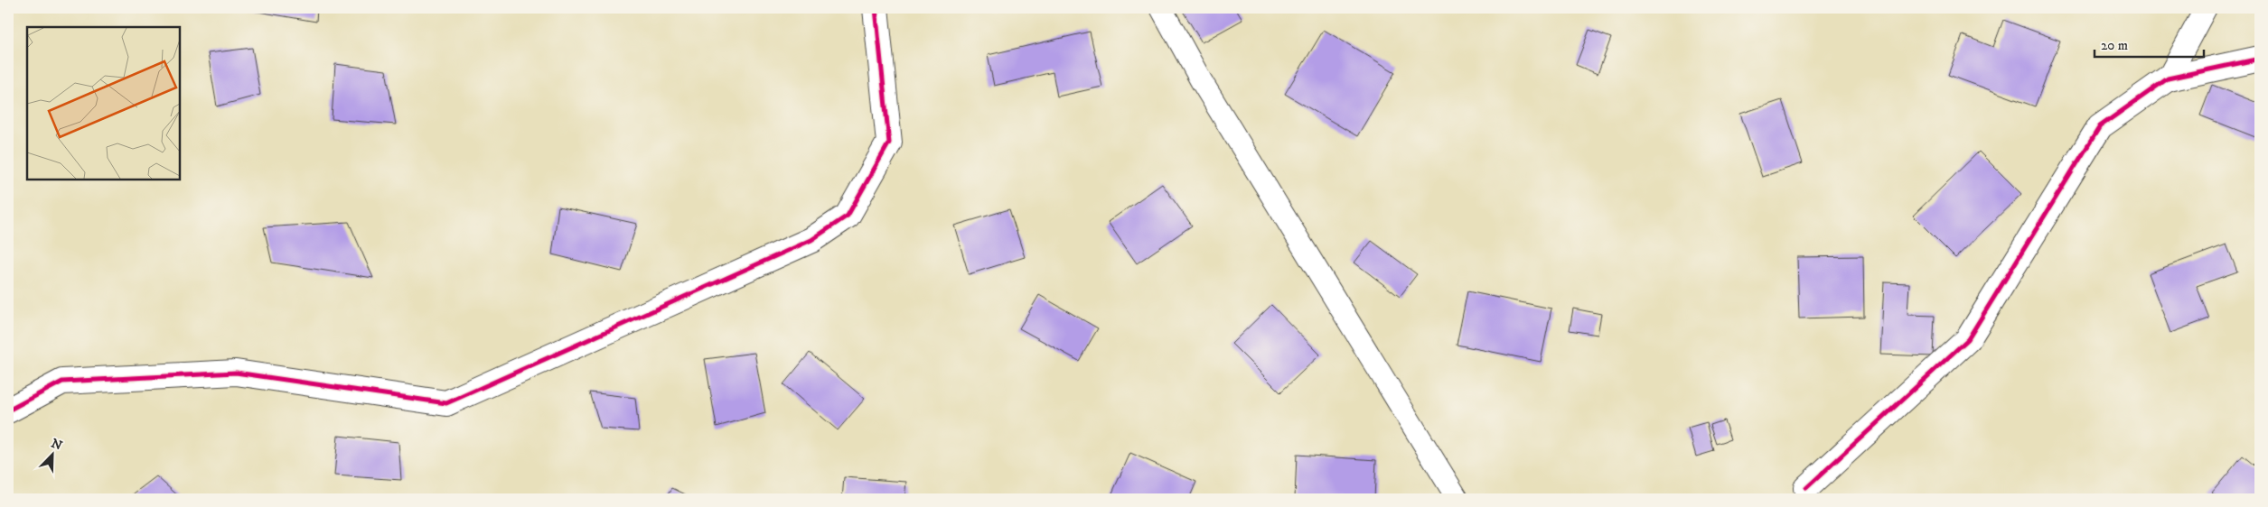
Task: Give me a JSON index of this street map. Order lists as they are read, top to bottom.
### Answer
{
  "scale_bar": "20 m",
  "north": "top right"
}
